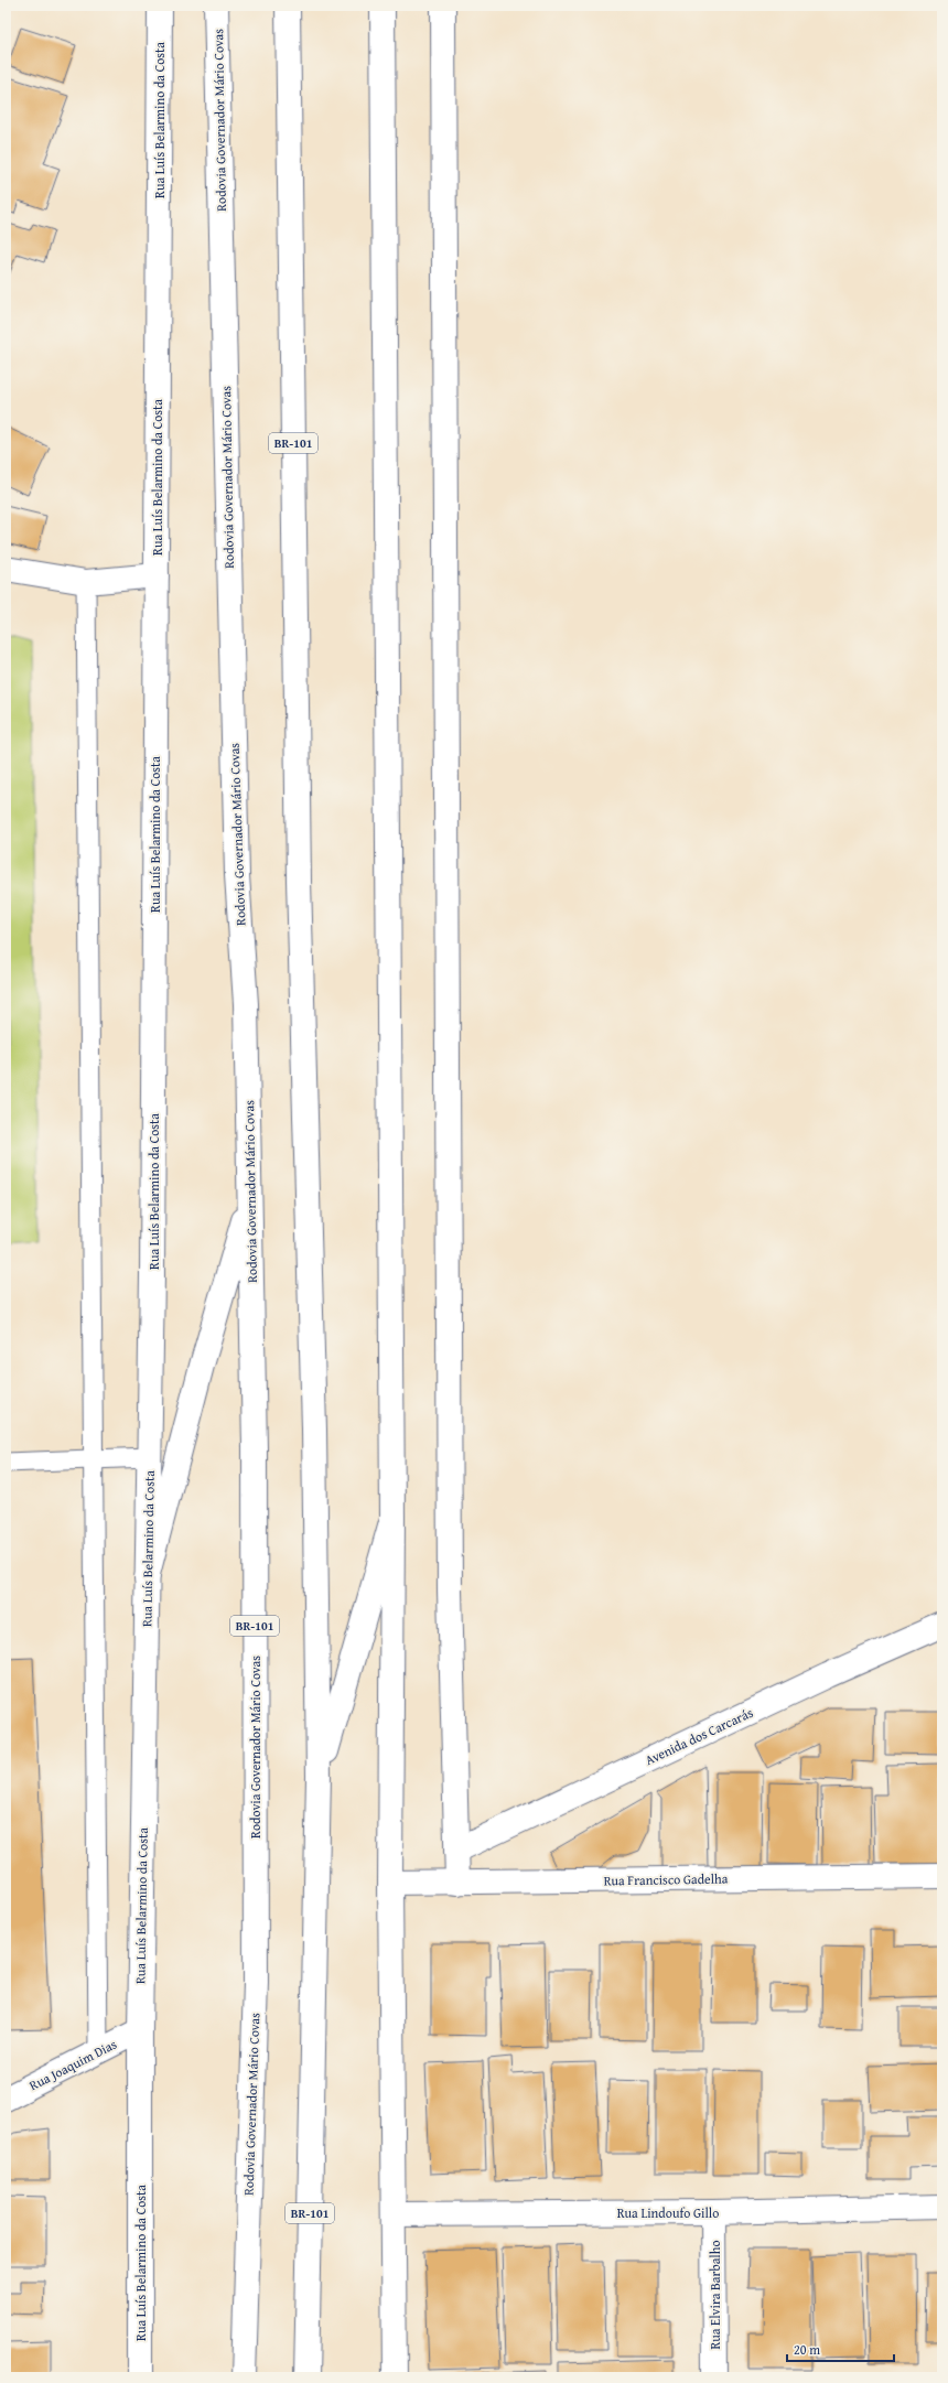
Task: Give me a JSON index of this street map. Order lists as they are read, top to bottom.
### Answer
{
  "streets": {
    "main road": [
      "Rua Luís Belarmino da Costa",
      "Rodovia Governador Mário Covas",
      "BR-101",
      "Avenida dos Carcarás",
      "Rua Francisco Gadelha",
      "Rua Joaquim Dias",
      "Rua Lindoufo Gillo",
      "Rua Elvira Barbalho"
    ]
  },
  "crossings": [
    ["Rua Luís Belarmino da Costa", "Rua Joaquim Dias"],
    ["Rua Lindoufo Gillo", "Rua Elvira Barbalho"]
  ],
  "scale_bar": "20 m"
}
